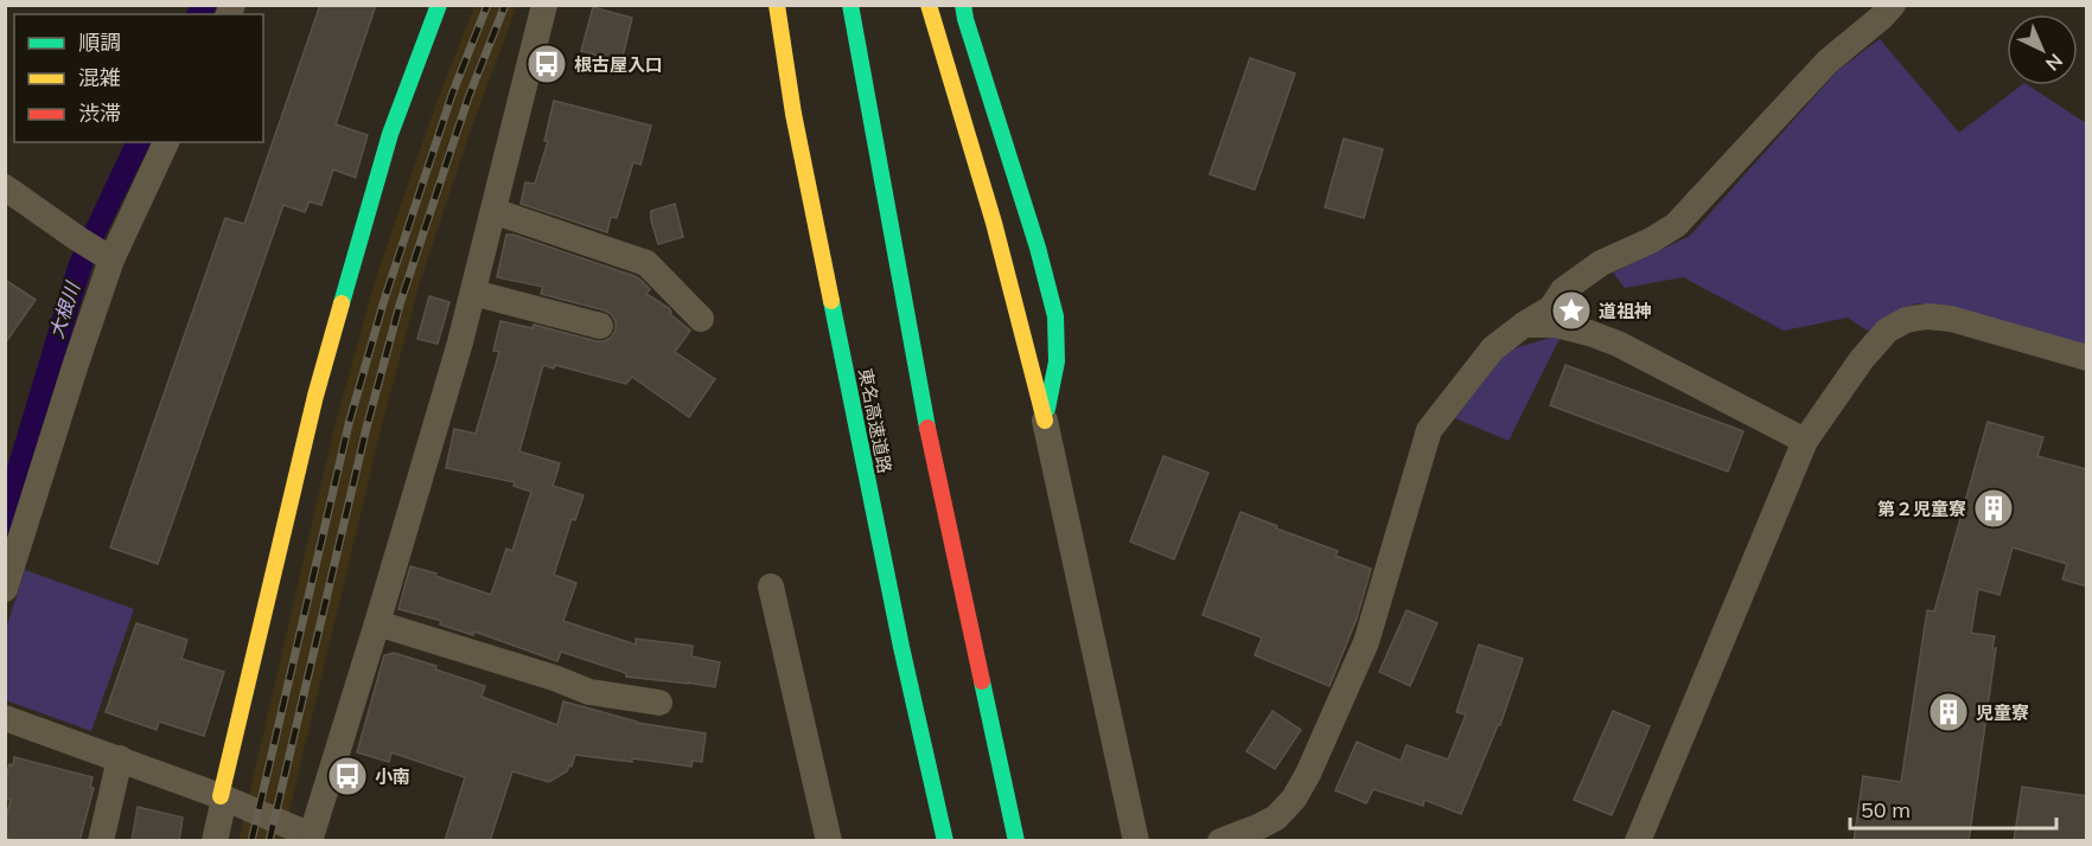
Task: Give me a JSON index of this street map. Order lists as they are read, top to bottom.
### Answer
{
  "streets": {
    "main road": ["東名高速道路"]
  },
  "water": ["大根川"],
  "places": {
    "bus stop": ["根古屋入口", "小南"],
    "place": ["道祖神"],
    "building": ["第２児童寮", "児童寮"]
  },
  "legend": ["順調", "混雑", "渋滞"],
  "scale_bar": "50 m",
  "north": "bottom right"
}
